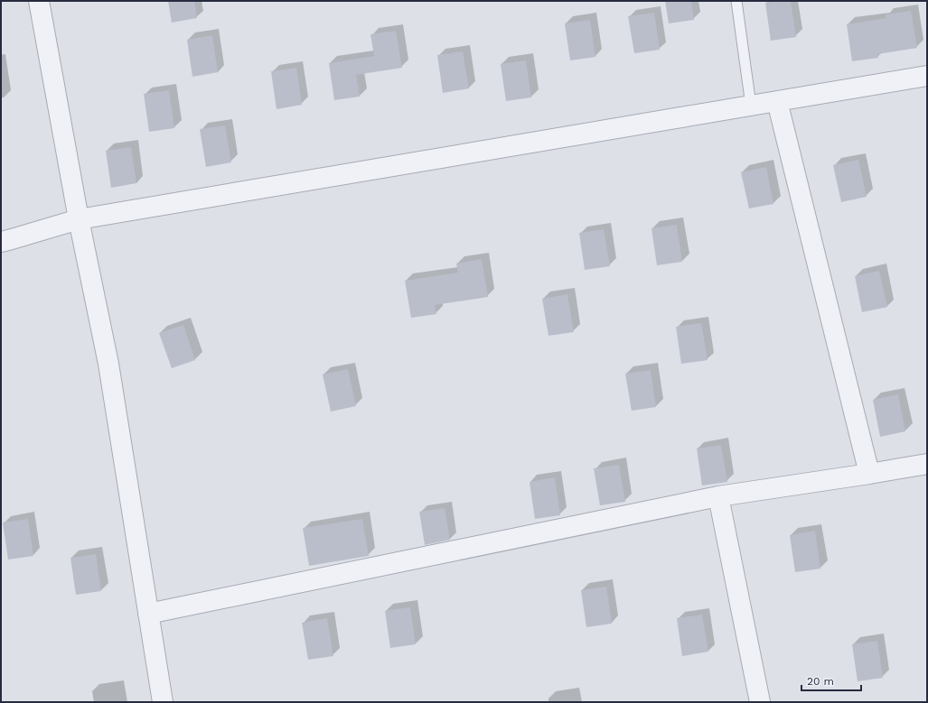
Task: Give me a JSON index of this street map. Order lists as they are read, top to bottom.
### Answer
{
  "scale_bar": "20 m"
}
